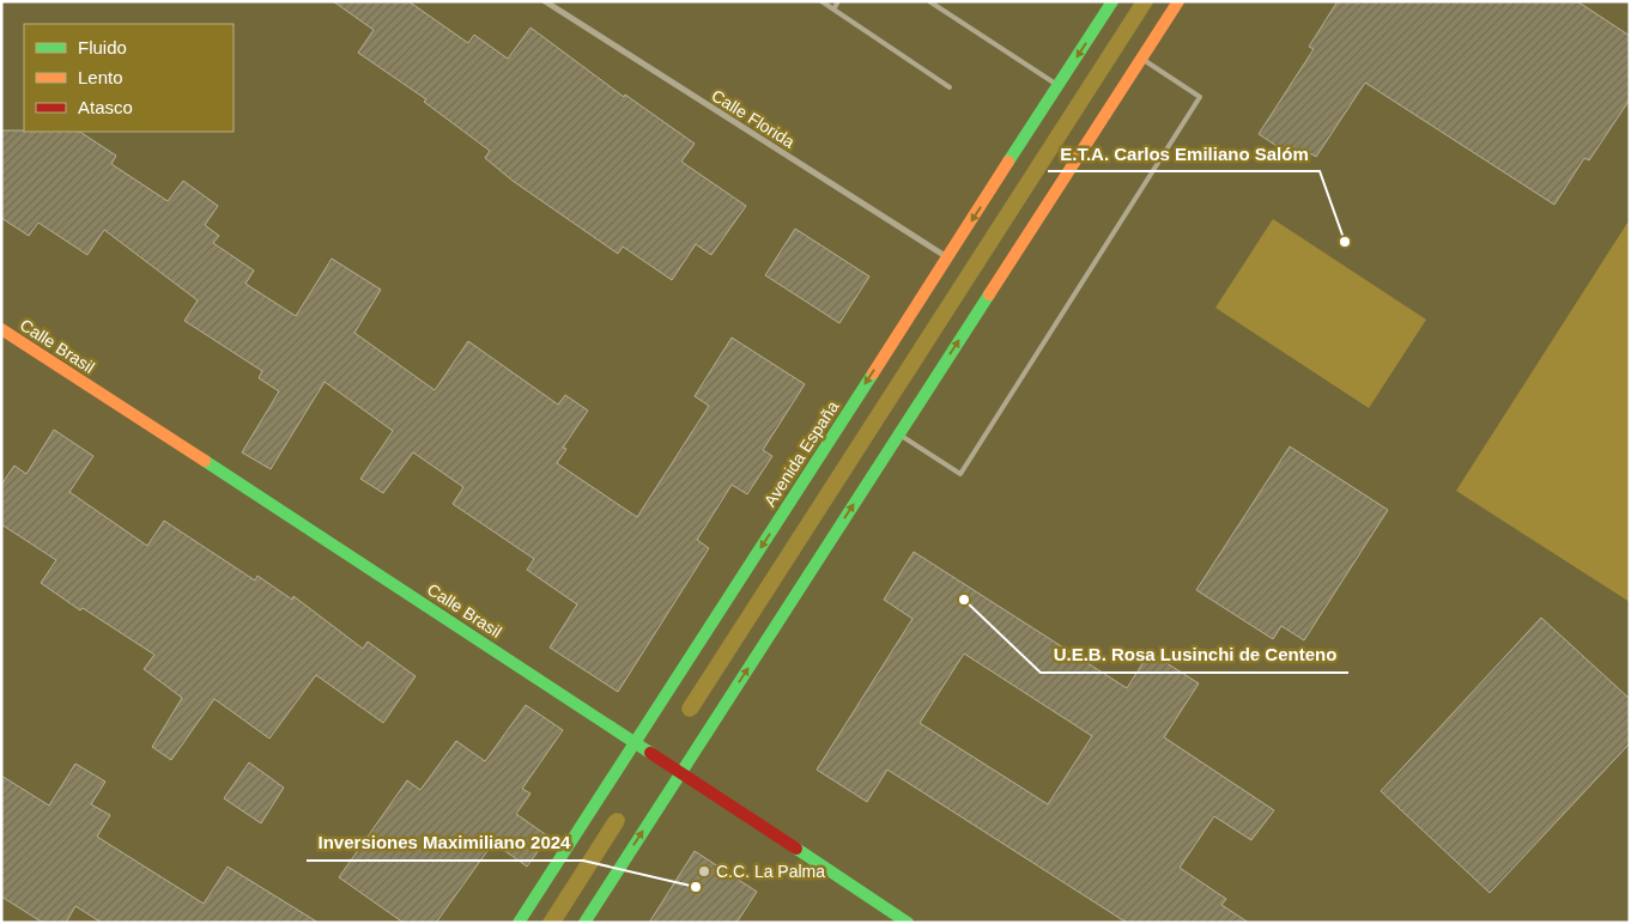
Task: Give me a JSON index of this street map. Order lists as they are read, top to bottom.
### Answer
{
  "streets": {
    "main road": ["Calle Brasil", "Avenida España"],
    "street": ["Calle Florida"]
  },
  "crossings": [
    ["Calle Florida", "Avenida España"],
    ["Calle Brasil", "Avenida España"]
  ],
  "places": [
    "E.T.A. Carlos Emiliano Salóm",
    "U.E.B. Rosa Lusinchi de Centeno",
    "C.C. La Palma",
    "Inversiones Maximiliano 2024"
  ],
  "legend": ["Fluido", "Lento", "Atasco"]
}
